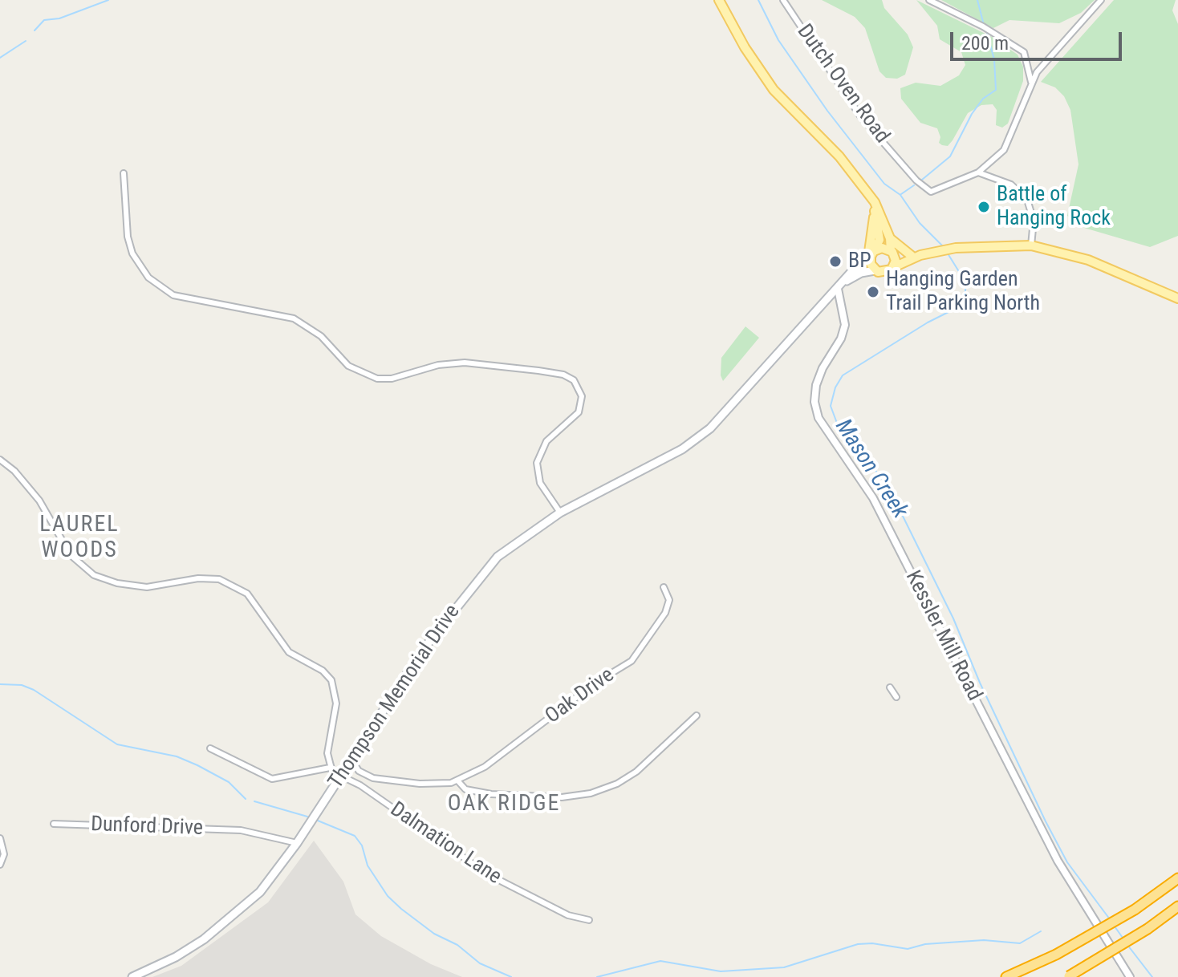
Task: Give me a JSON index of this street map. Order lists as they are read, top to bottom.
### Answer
{
  "streets": {
    "main road": ["Thompson Memorial Drive"],
    "street": [
      "Dutch Oven Road",
      "Kessler Mill Road",
      "Oak Drive",
      "Dunford Drive",
      "Dalmation Lane"
    ]
  },
  "crossings": [
    ["Kessler Mill Road", "Thompson Memorial Drive"],
    ["Oak Drive", "Thompson Memorial Drive"],
    ["Thompson Memorial Drive", "Dunford Drive"],
    ["Thompson Memorial Drive", "Dalmation Lane"]
  ],
  "districts": ["LAUREL WOODS", "OAK RIDGE"],
  "water": ["Mason Creek"],
  "places": ["Battle of Hanging Rock", "BP", "Hanging Garden Trail Parking North"],
  "scale_bar": "200 m"
}
